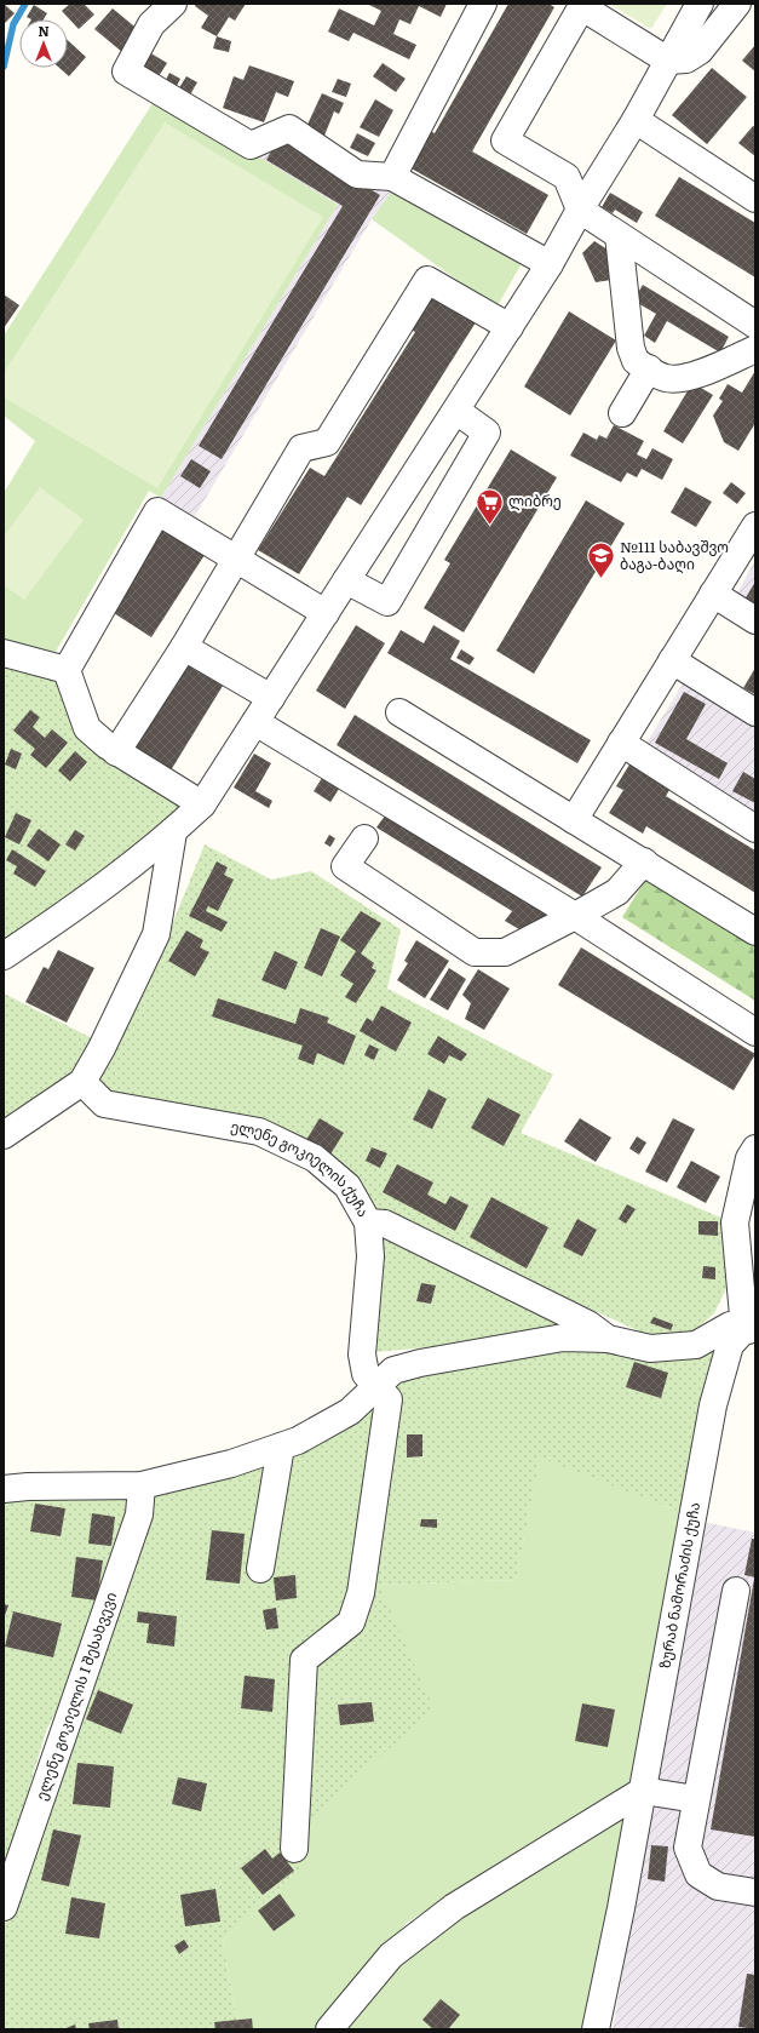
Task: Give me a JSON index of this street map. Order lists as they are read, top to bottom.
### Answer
{
  "streets": {
    "street": ["ელენე გოკიელის ქუჩა", "ზურაბ ნამორაძის ქუჩა", "ელენე გოკიელის I შესახვევი"]
  },
  "places": {
    "supermarket": ["ლიბრე"],
    "school or university": ["№111 საბავშვო ბაგა-ბაღი"]
  },
  "north": "top"
}
